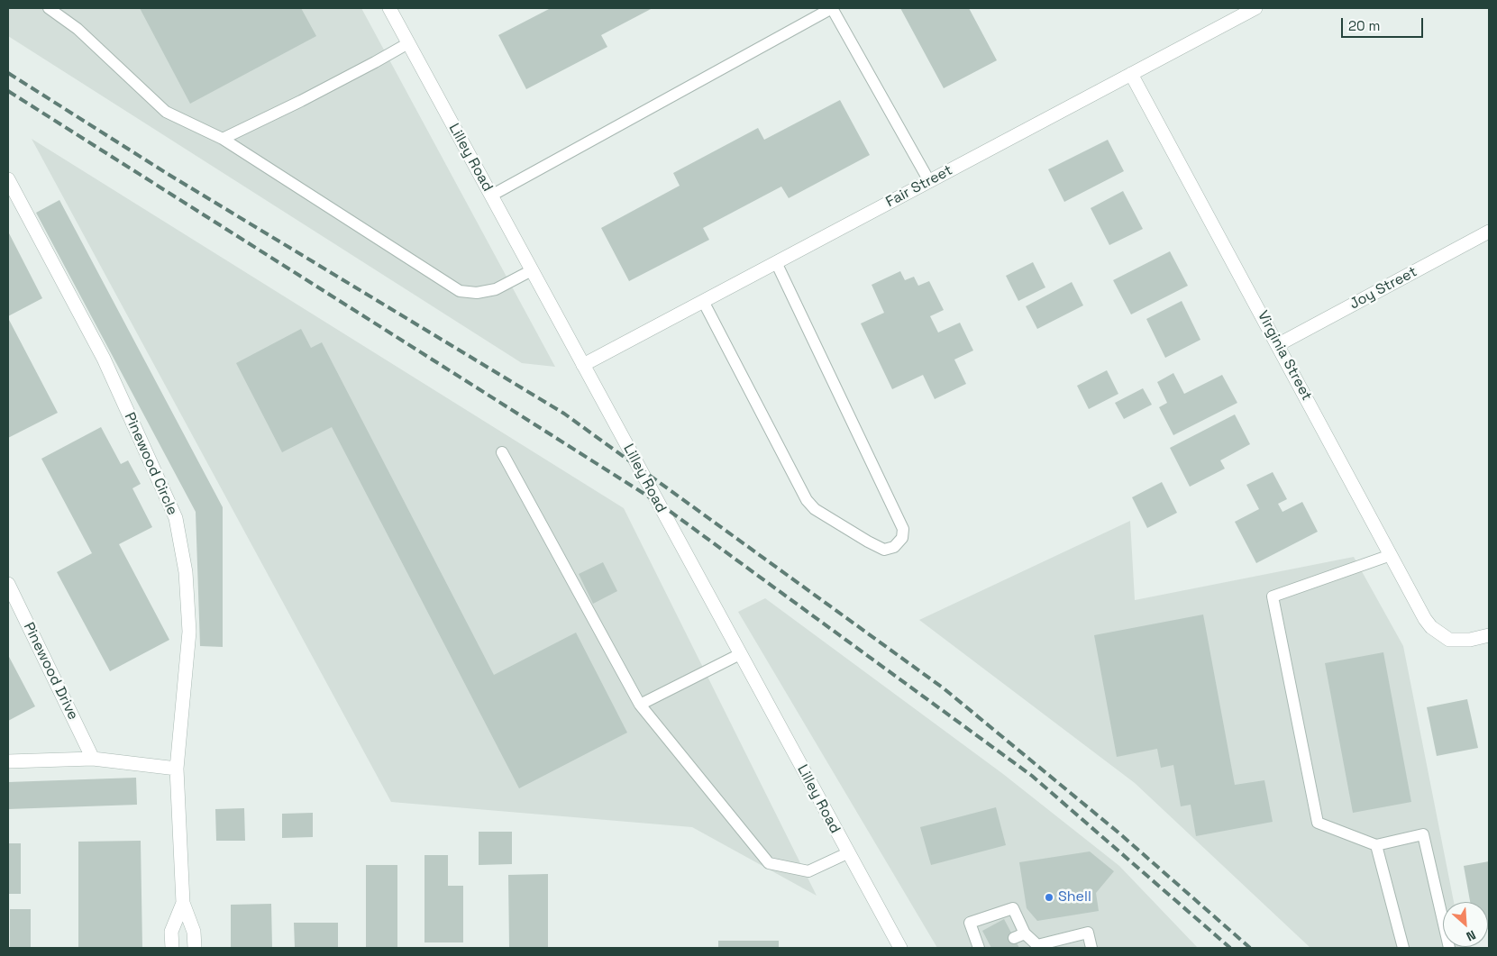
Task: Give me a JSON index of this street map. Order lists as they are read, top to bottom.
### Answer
{
  "streets": {
    "street": [
      "Lilley Road",
      "Fair Street",
      "Joy Street",
      "Virginia Street",
      "Pinewood Circle",
      "Pinewood Drive"
    ]
  },
  "crossings": [
    ["Lilley Road", "Fair Street"],
    ["Fair Street", "Virginia Street"],
    ["Joy Street", "Virginia Street"]
  ],
  "places": ["Shell"],
  "scale_bar": "20 m",
  "north": "bottom right"
}
